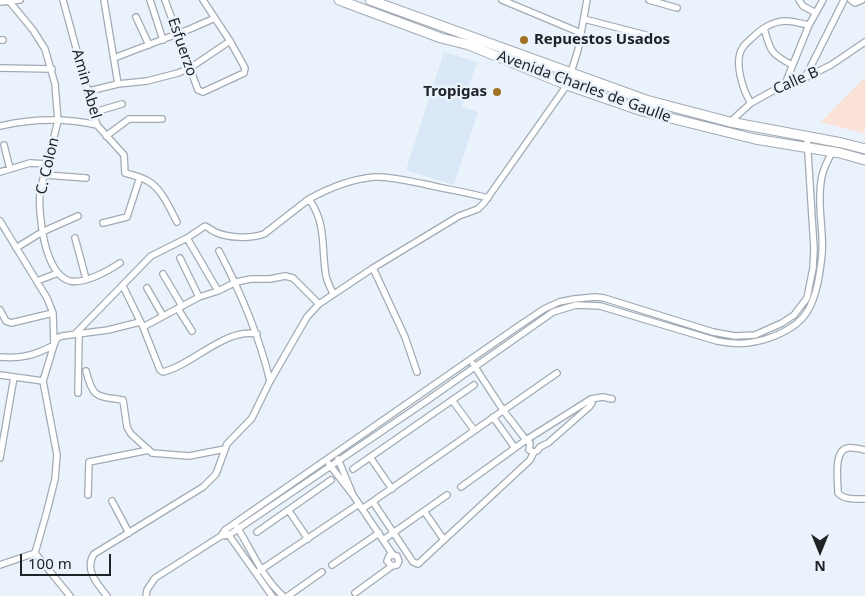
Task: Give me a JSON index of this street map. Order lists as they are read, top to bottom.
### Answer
{
  "streets": {
    "main road": ["Avenida Charles de Gaulle"],
    "street": [
      "Esfuerzo",
      "Calle B",
      "Amin Abel",
      "C. Colon"
    ]
  },
  "crossings": [
    ["Calle B", "Avenida Charles de Gaulle"]
  ],
  "places": ["Repuestos Usados", "Tropigas"],
  "scale_bar": "100 m",
  "north": "bottom"
}
